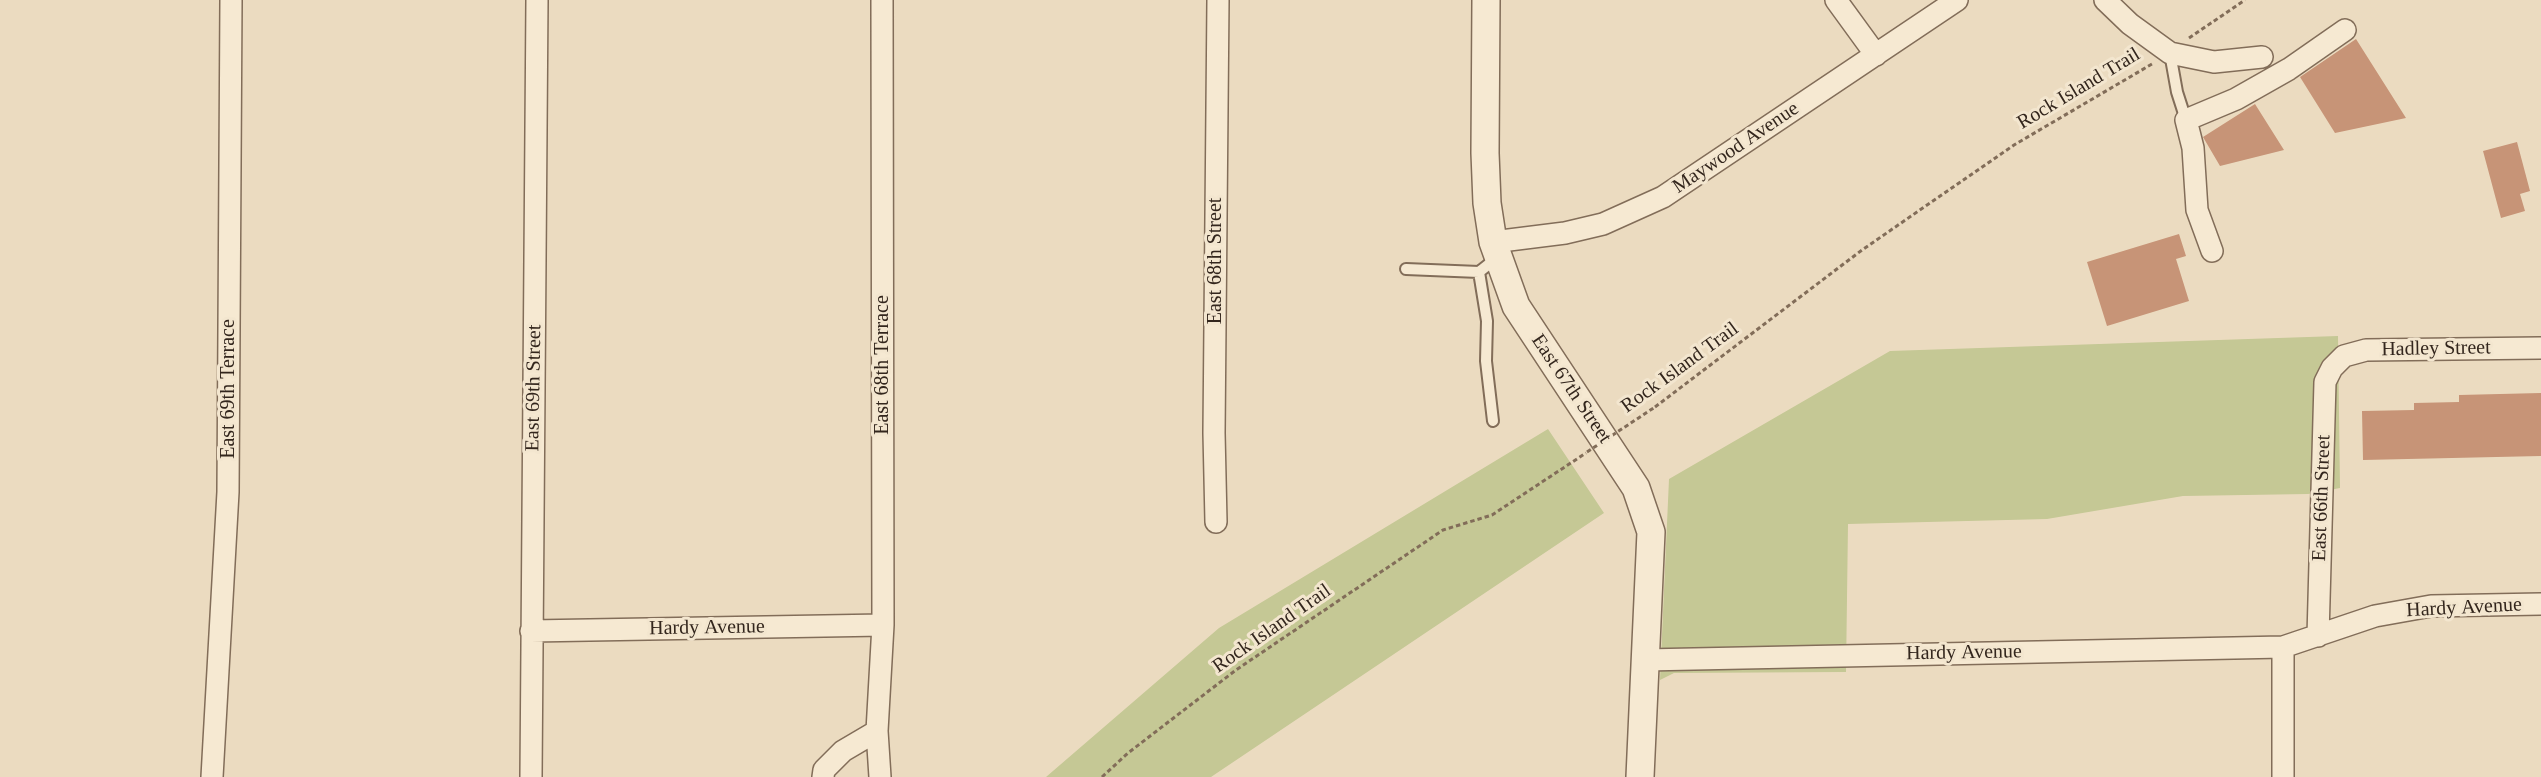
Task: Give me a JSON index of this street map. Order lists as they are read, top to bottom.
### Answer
{
  "streets": {
    "street": [
      "Maywood Avenue",
      "East 68th Street",
      "Hadley Street",
      "East 68th Terrace",
      "East 69th Street",
      "East 69th Terrace",
      "East 67th Street",
      "East 66th Street",
      "Hardy Avenue"
    ],
    "path": ["Rock Island Trail"]
  },
  "crossings": [
    ["Maywood Avenue", "East 67th Street"],
    ["Hadley Street", "East 66th Street"],
    ["East 68th Terrace", "Hardy Avenue"],
    ["East 69th Street", "Hardy Avenue"],
    ["East 67th Street", "Hardy Avenue"],
    ["East 66th Street", "Hardy Avenue"]
  ]
}
